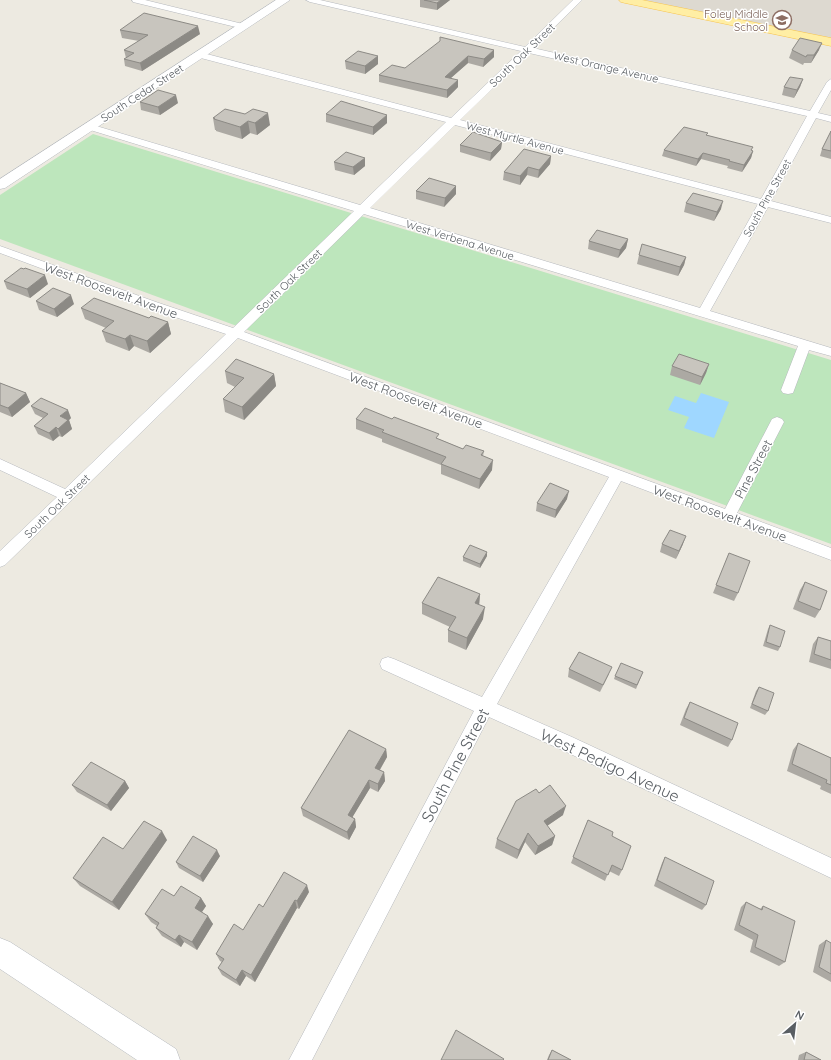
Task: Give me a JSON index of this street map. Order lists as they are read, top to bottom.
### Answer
{
  "streets": {
    "street": [
      "South Oak Street",
      "West Orange Avenue",
      "South Cedar Street",
      "West Myrtle Avenue",
      "South Pine Street",
      "West Verbena Avenue",
      "West Roosevelt Avenue",
      "Pine Street",
      "West Pedigo Avenue"
    ]
  },
  "crossings": [
    ["South Oak Street", "West Orange Avenue"],
    ["South Oak Street", "West Myrtle Avenue"],
    ["South Oak Street", "West Verbena Avenue"],
    ["South Oak Street", "West Roosevelt Avenue"],
    ["West Orange Avenue", "South Pine Street"],
    ["South Cedar Street", "West Myrtle Avenue"],
    ["South Cedar Street", "West Verbena Avenue"],
    ["West Myrtle Avenue", "South Pine Street"],
    ["South Pine Street", "West Verbena Avenue"],
    ["South Pine Street", "West Roosevelt Avenue"],
    ["South Pine Street", "West Pedigo Avenue"],
    ["West Roosevelt Avenue", "Pine Street"]
  ],
  "places": {
    "school or university": ["Foley Middle School"]
  },
  "north": "top right"
}
